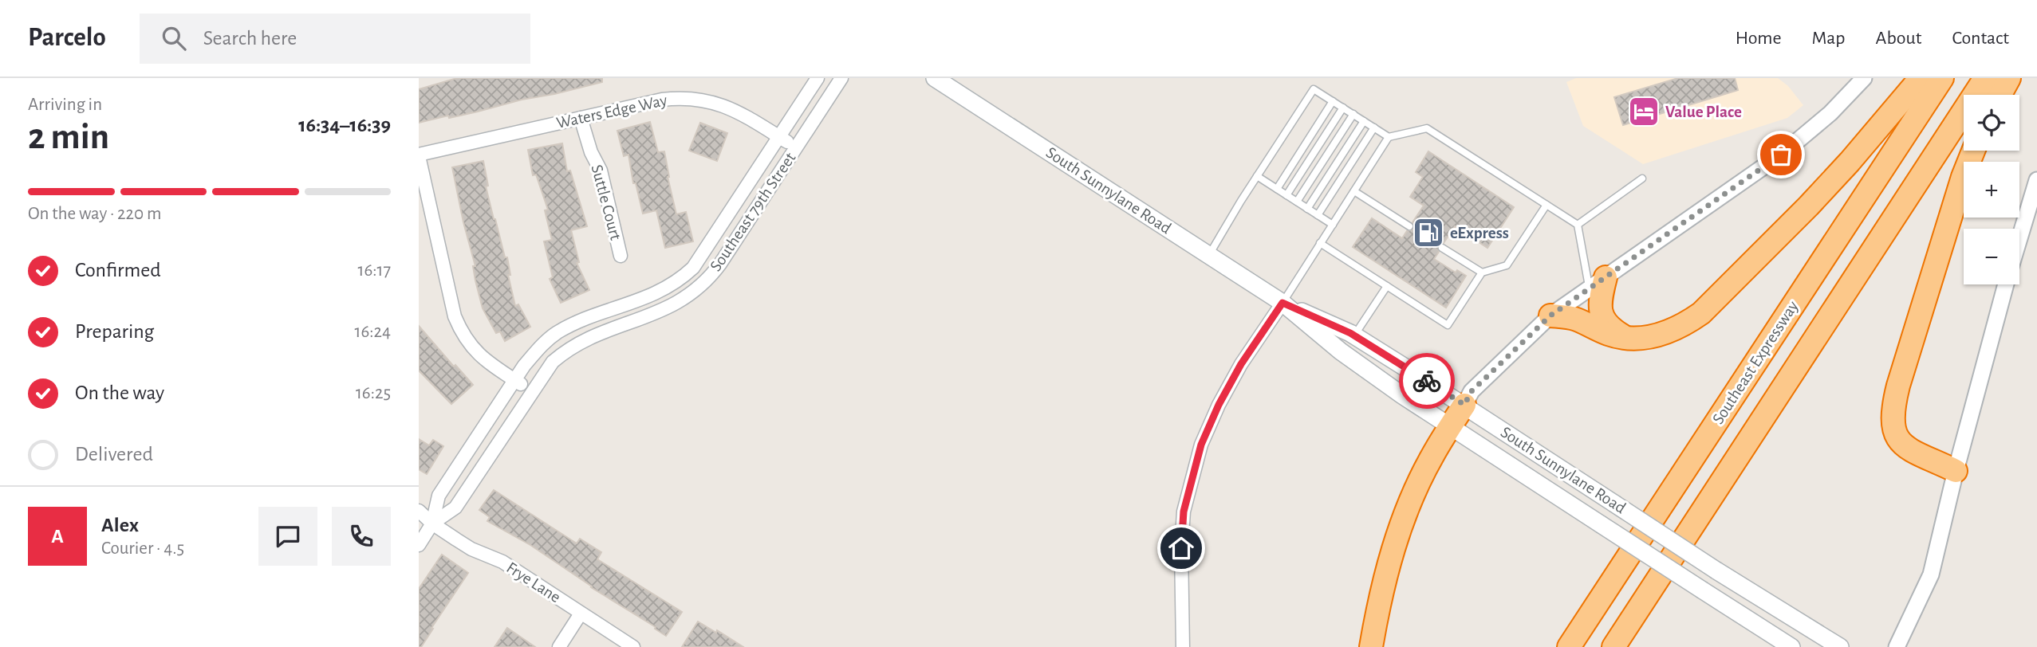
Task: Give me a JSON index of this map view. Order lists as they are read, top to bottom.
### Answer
{
  "streets": {
    "highway": ["Southeast Expressway"],
    "main road": ["South Sunnylane Road"],
    "street": [
      "Waters Edge Way",
      "Suttle Court",
      "Southeast 79th Street",
      "Frye Lane"
    ]
  },
  "crossings": [
    ["Waters Edge Way", "Suttle Court"],
    ["Waters Edge Way", "Southeast 79th Street"],
    ["Southeast 79th Street", "Frye Lane"]
  ],
  "places": {
    "hotel": ["Value Place"],
    "fuel station": ["eExpress"]
  },
  "page": {
    "header": "Parcelo",
    "search": "Search here",
    "nav": [
      "Home",
      "Map",
      "About",
      "Contact"
    ],
    "heading": ["2 min", "Arriving in", "16:34–16:39"],
    "panel": ["Alex", "Courier · 4.5"],
    "map_buttons": ["+", "−"],
    "bar": "On the way · 220 m",
    "list": [
      ["Confirmed", "16:17"],
      ["Preparing", "16:24"],
      ["On the way", "16:25"],
      "Delivered"
    ],
    "round": "A"
  }
}
